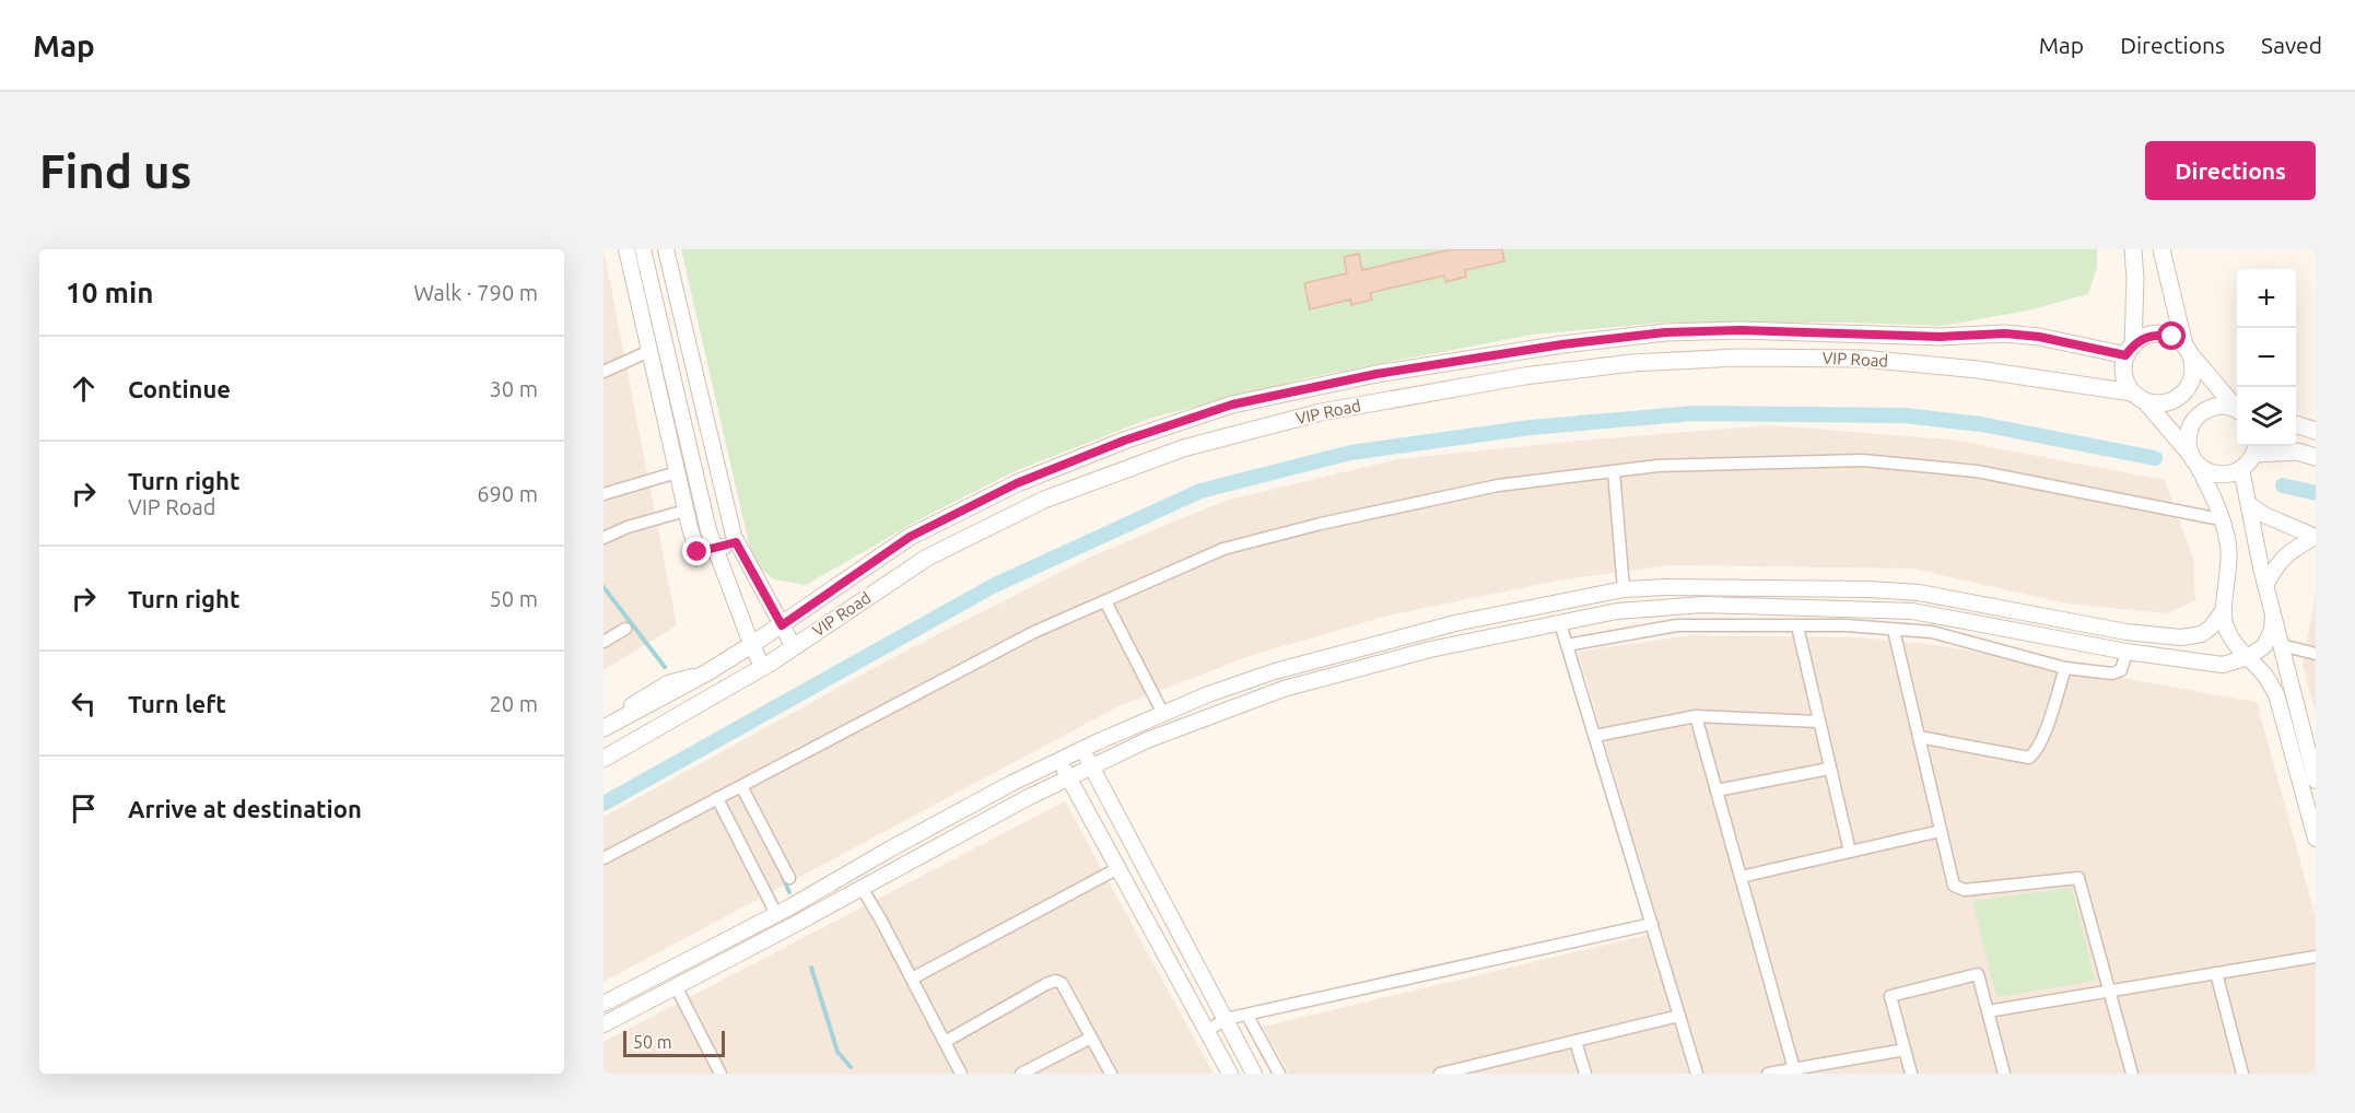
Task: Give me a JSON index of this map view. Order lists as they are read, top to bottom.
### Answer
{
  "streets": {
    "main road": ["VIP Road"]
  },
  "scale_bar": "50 m",
  "page": {
    "header": "Map",
    "nav": ["Map", "Directions", "Saved"],
    "buttons": "Directions",
    "title": "Find us",
    "heading": ["10 min", "Walk · 790 m"],
    "map_buttons": ["+", "−"],
    "list": [
      ["Continue", "30 m"],
      ["Turn right", "VIP Road", "690 m"],
      ["Turn right", "50 m"],
      ["Turn left", "20 m"],
      "Arrive at destination"
    ],
    "scale": "50 m"
  }
}
